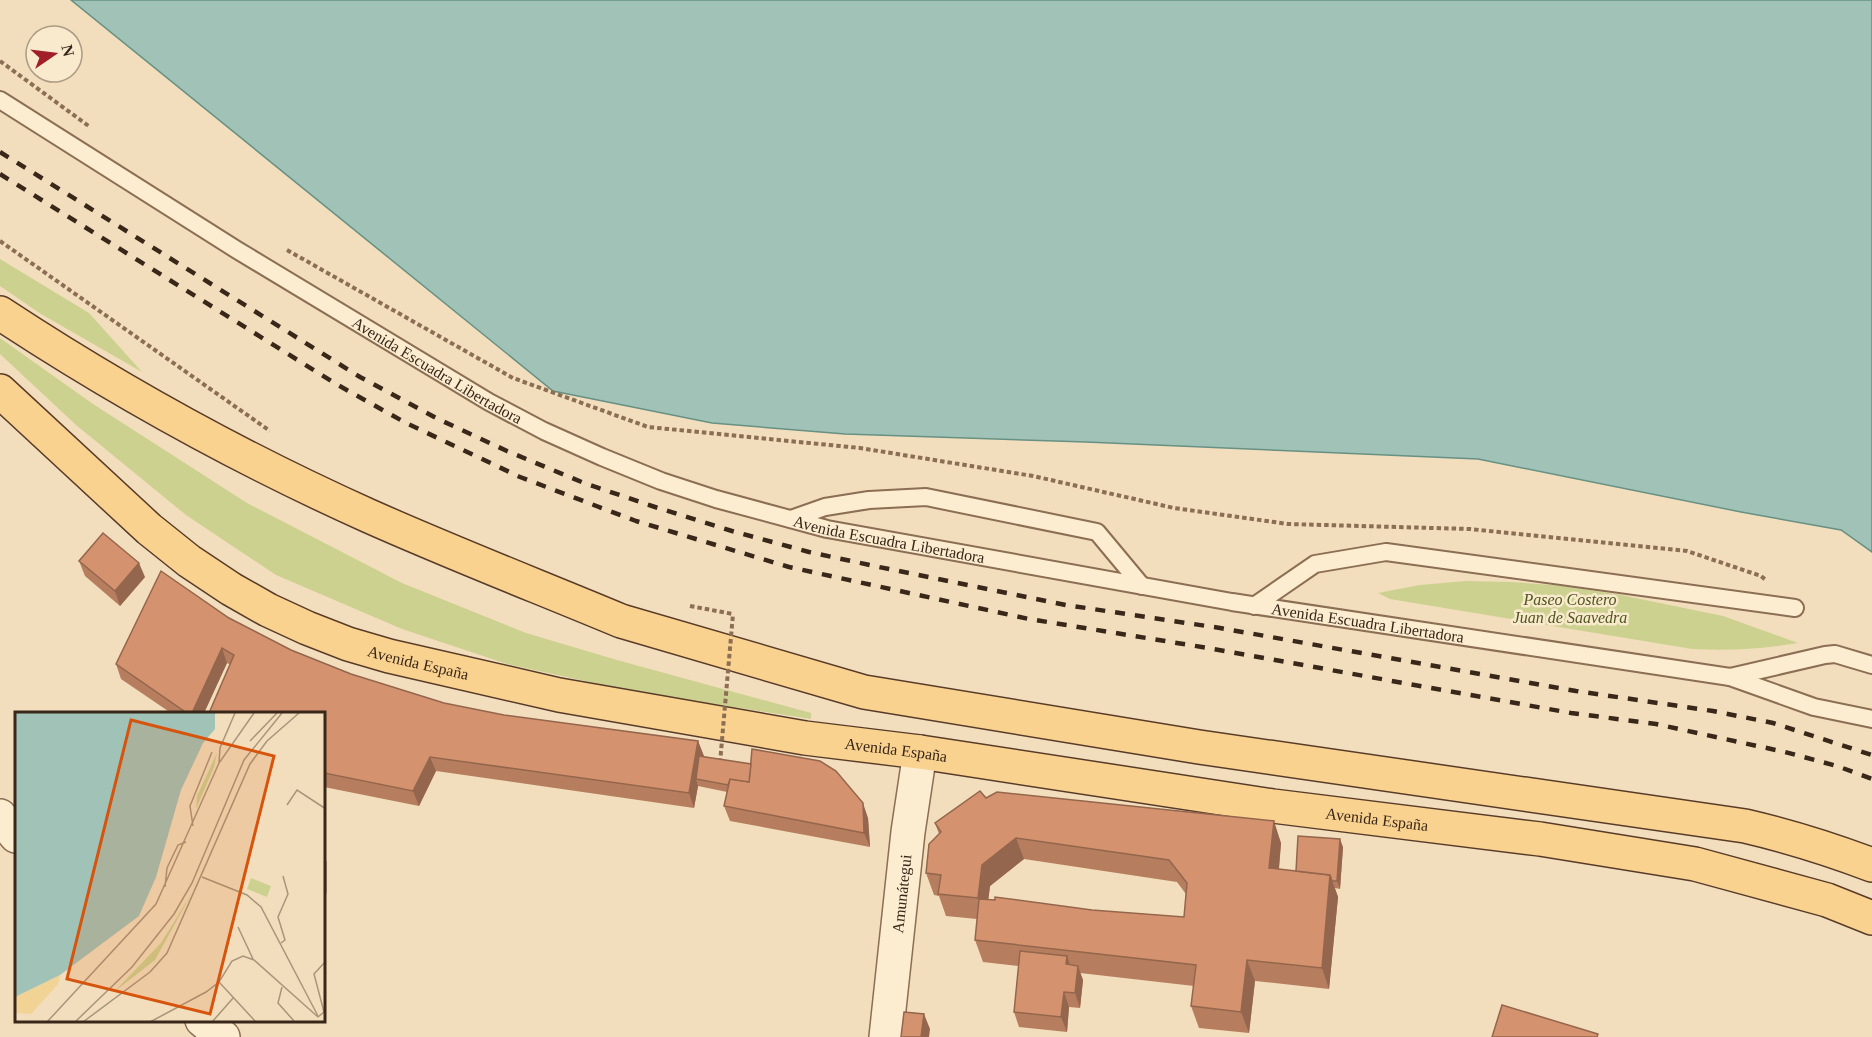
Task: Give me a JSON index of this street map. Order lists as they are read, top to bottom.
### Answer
{
  "streets": {
    "main road": ["Avenida España"],
    "street": ["Amunátegui"],
    "lane": ["Avenida Escuadra Libertadora"]
  },
  "crossings": [
    ["Avenida España", "Amunátegui"]
  ],
  "parks": ["Paseo Costero Juan de Saavedra"],
  "north": "right"
}
